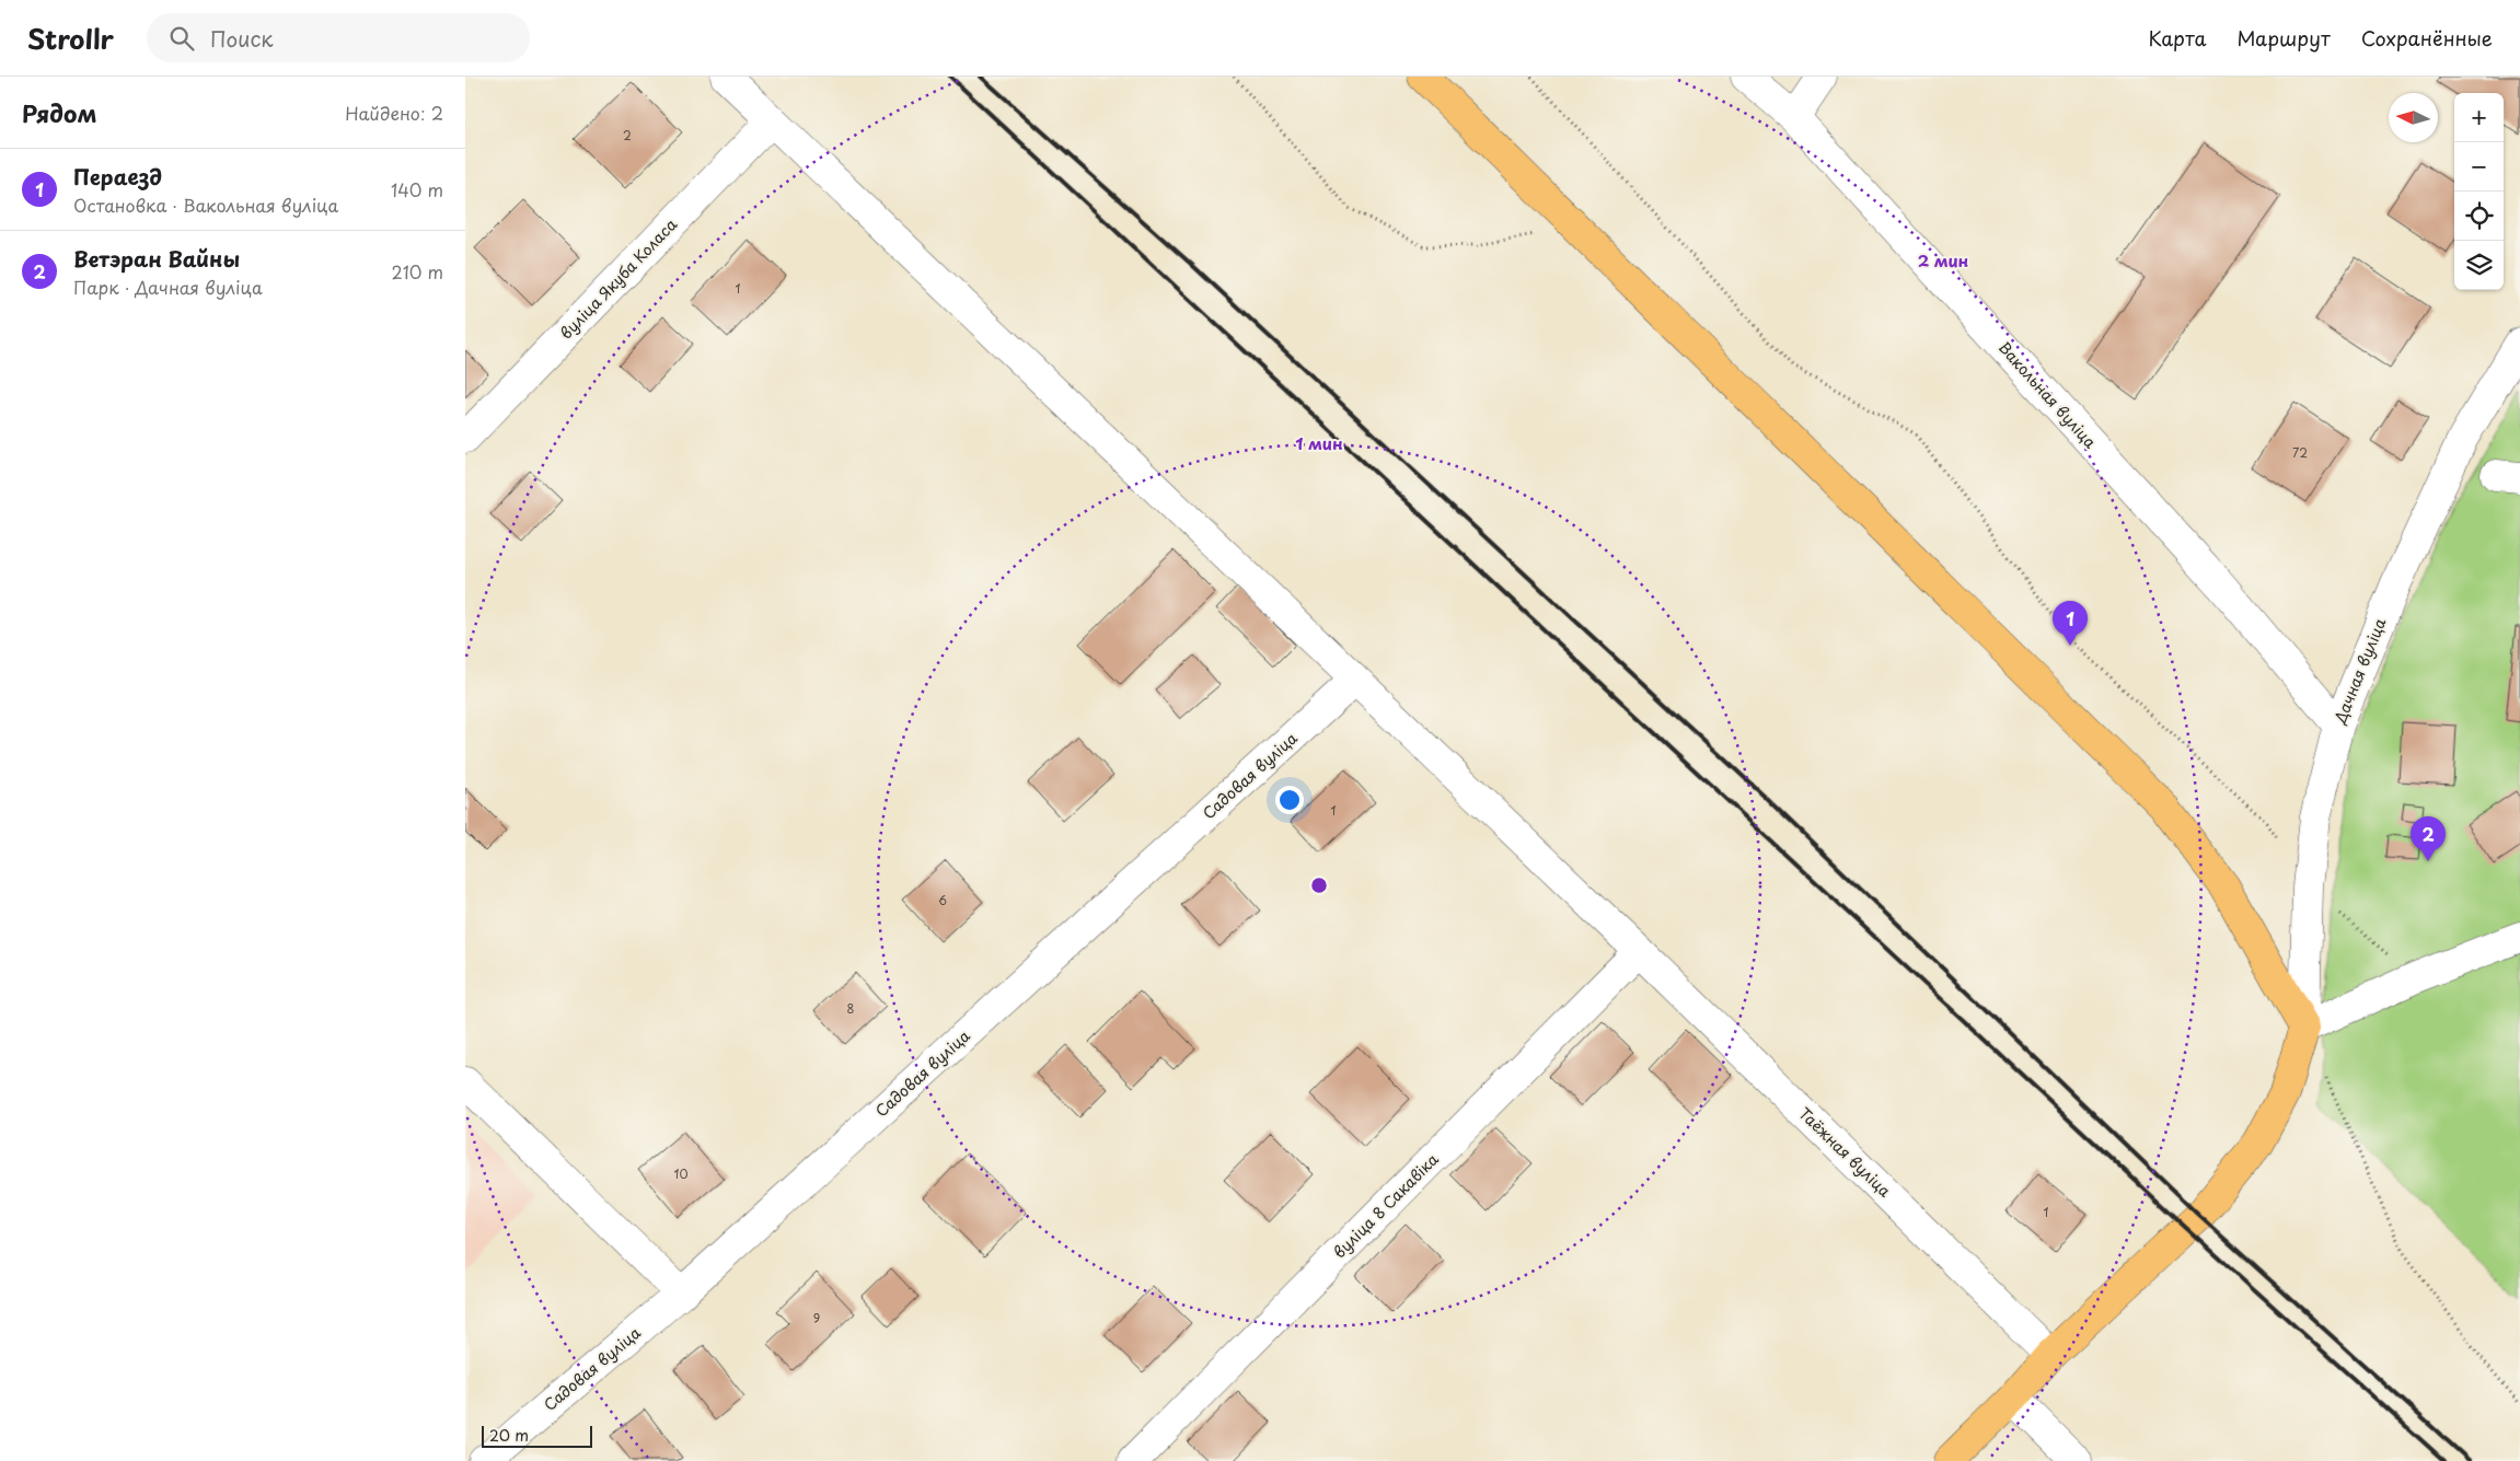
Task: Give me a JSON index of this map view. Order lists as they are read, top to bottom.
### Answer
{
  "streets": {
    "street": [
      "вуліца Якуба Коласа",
      "Вакольная вуліца",
      "Дачная вуліца",
      "Садовая вуліца",
      "Таёжная вуліца",
      "вуліца 8 Сакавіка"
    ]
  },
  "crossings": [
    ["вуліца Якуба Коласа", "Таёжная вуліца"],
    ["Вакольная вуліца", "Дачная вуліца"],
    ["Садовая вуліца", "Таёжная вуліца"],
    ["Таёжная вуліца", "вуліца 8 Сакавіка"]
  ],
  "house_numbers": [
    "2",
    "1",
    "72",
    "1",
    "6",
    "8",
    "10",
    "1",
    "9"
  ],
  "scale_bar": "20 m",
  "north": "left",
  "page": {
    "header": "Strollr",
    "search": "Поиск",
    "nav": ["Карта", "Маршрут", "Сохранённые"],
    "heading": ["Рядом", "Найдено: 2"],
    "map_buttons": ["+", "−"],
    "list": [
      {
        "mark": "1",
        "name": "Пераезд",
        "note": "Остановка · Вакольная вуліца",
        "value": "140 m"
      },
      {
        "mark": "2",
        "name": "Ветэран Вайны",
        "note": "Парк · Дачная вуліца",
        "value": "210 m"
      }
    ],
    "pins": ["1", "2"],
    "scale": "20 m"
  },
  "rings": ["2 мин", "1 мин"]
}
